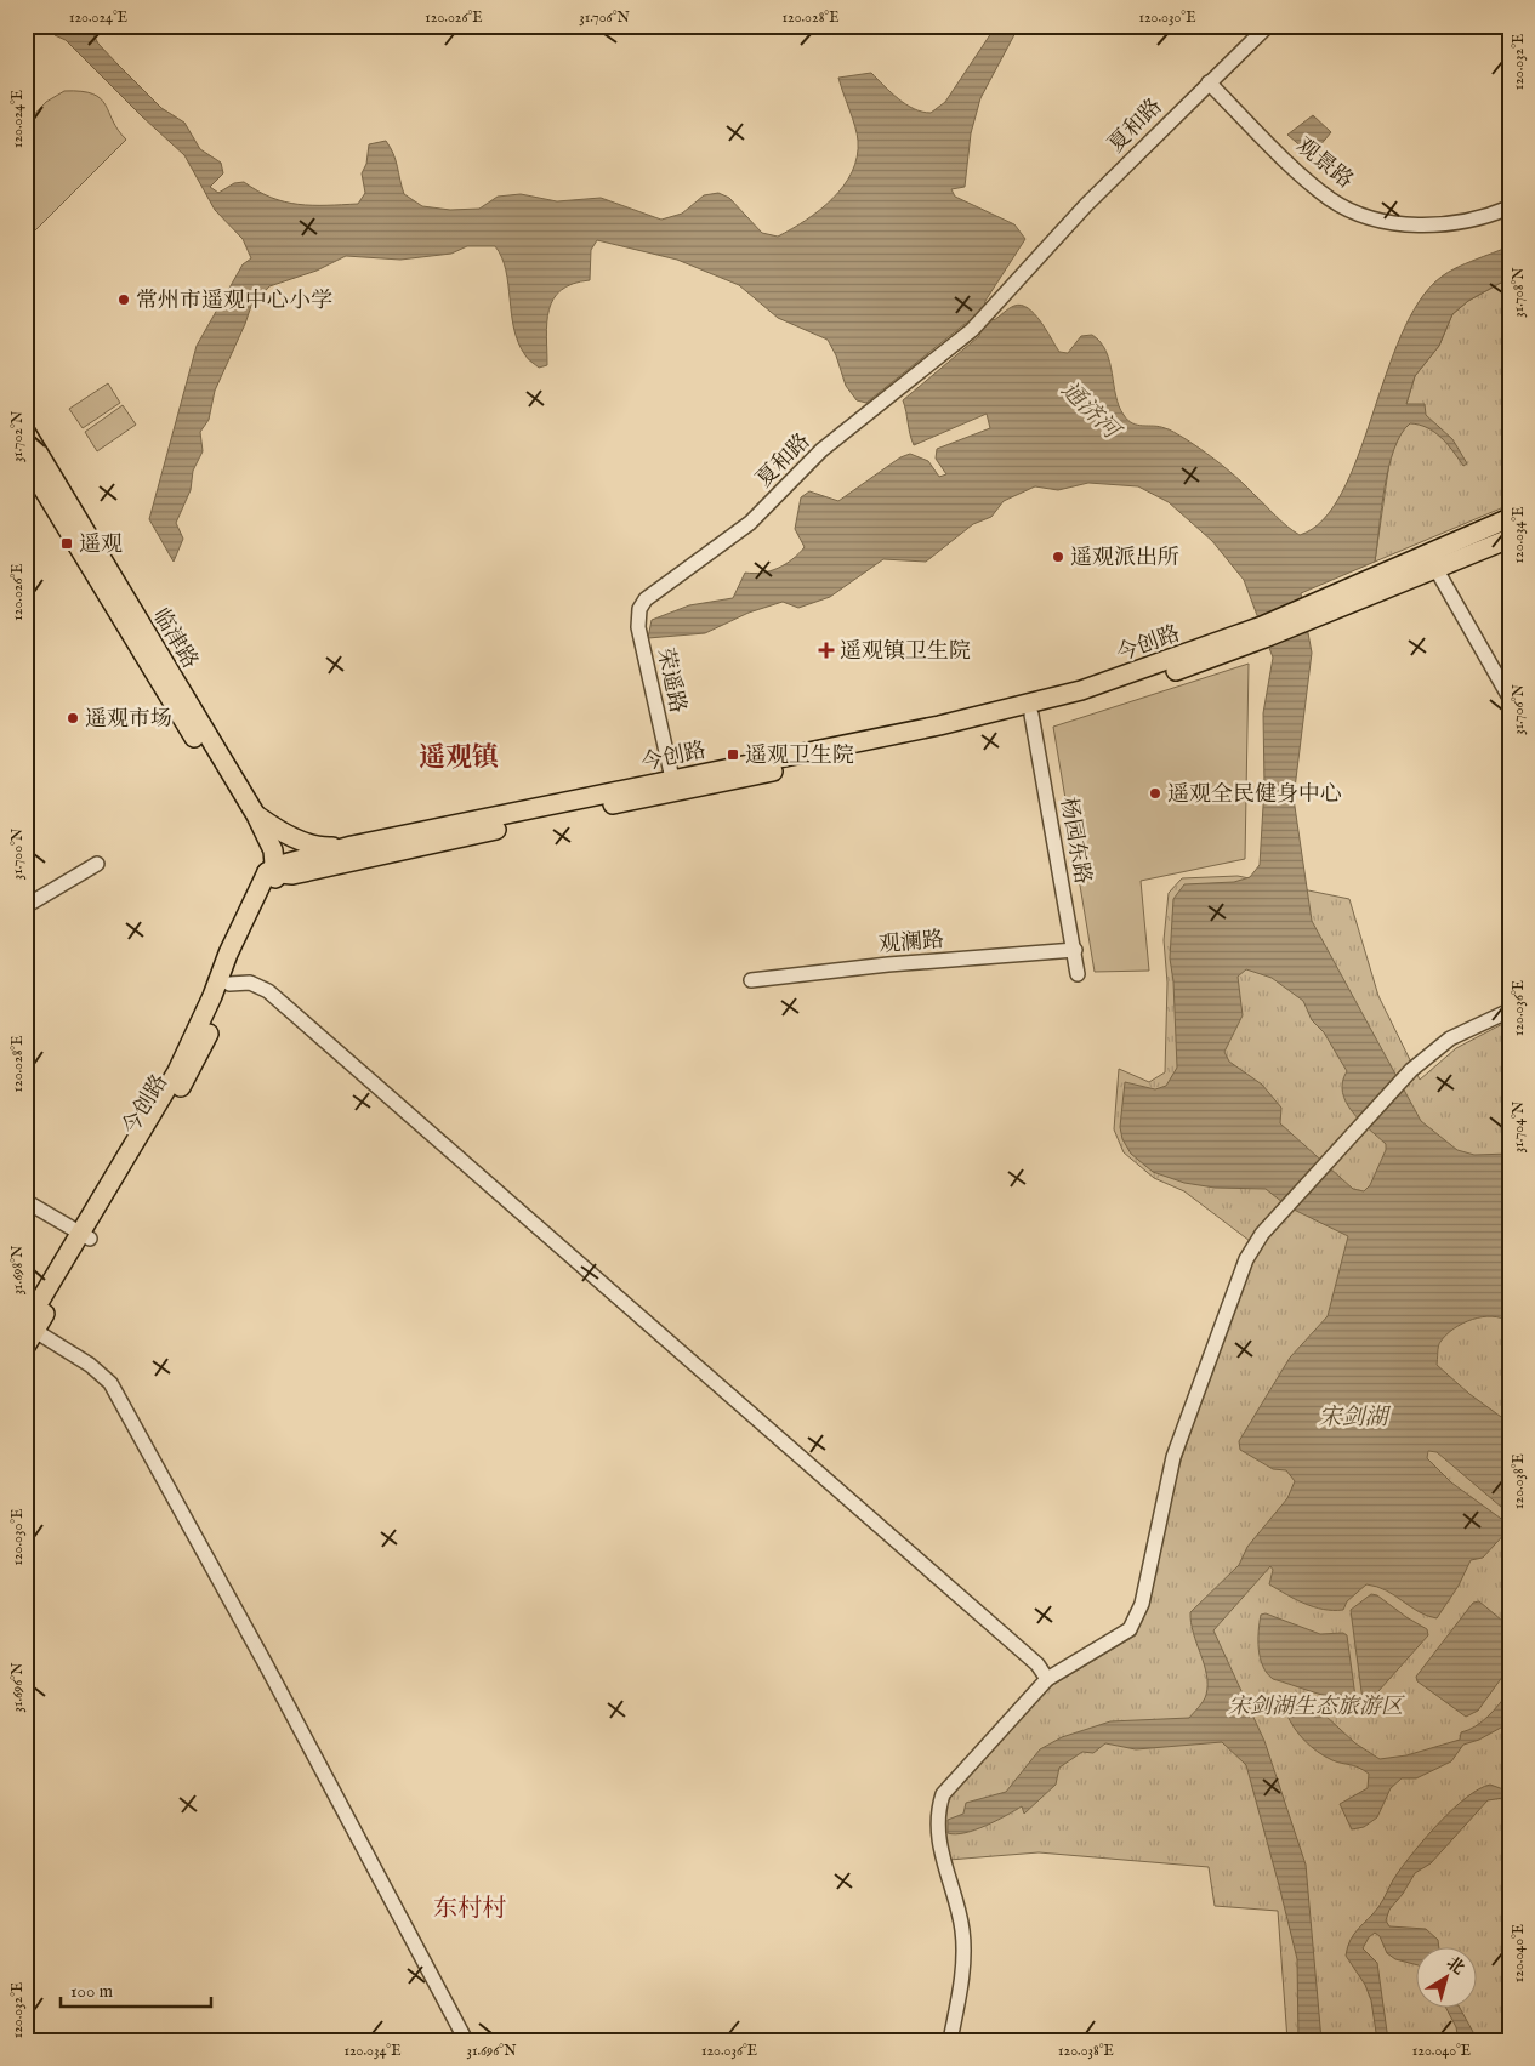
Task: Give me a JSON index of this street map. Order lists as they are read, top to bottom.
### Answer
{
  "streets": {
    "main road": ["临津路", "今创路"],
    "street": [
      "夏和路",
      "观景路",
      "荣遥路",
      "杨园东路",
      "观澜路"
    ]
  },
  "crossings": [
    ["夏和路", "观景路"],
    ["夏和路", "荣遥路"],
    ["临津路", "今创路"],
    ["今创路", "荣遥路"],
    ["今创路", "杨园东路"],
    ["杨园东路", "观澜路"]
  ],
  "districts": ["遥观镇", "东村村"],
  "water": ["通济河", "宋剑湖"],
  "parks": ["宋剑湖生态旅游区"],
  "places": {
    "other": [
      "常州市遥观中心小学",
      "遥观派出所",
      "遥观市场",
      "遥观全民健身中心"
    ],
    "transit": ["遥观", "遥观卫生院"],
    "health": ["遥观镇卫生院"]
  },
  "scale_bar": "100 m",
  "north": "top right",
  "coordinates": [
    "120.024°E",
    "120.026°E",
    "31.706°N",
    "120.028°E",
    "120.030°E",
    "120.032°E",
    "31.708°N",
    "31.702°N",
    "120.034°E",
    "31.700°N",
    "120.036°E",
    "31.704°N",
    "31.698°N",
    "120.038°E",
    "31.696°N",
    "120.040°E"
  ]
}
